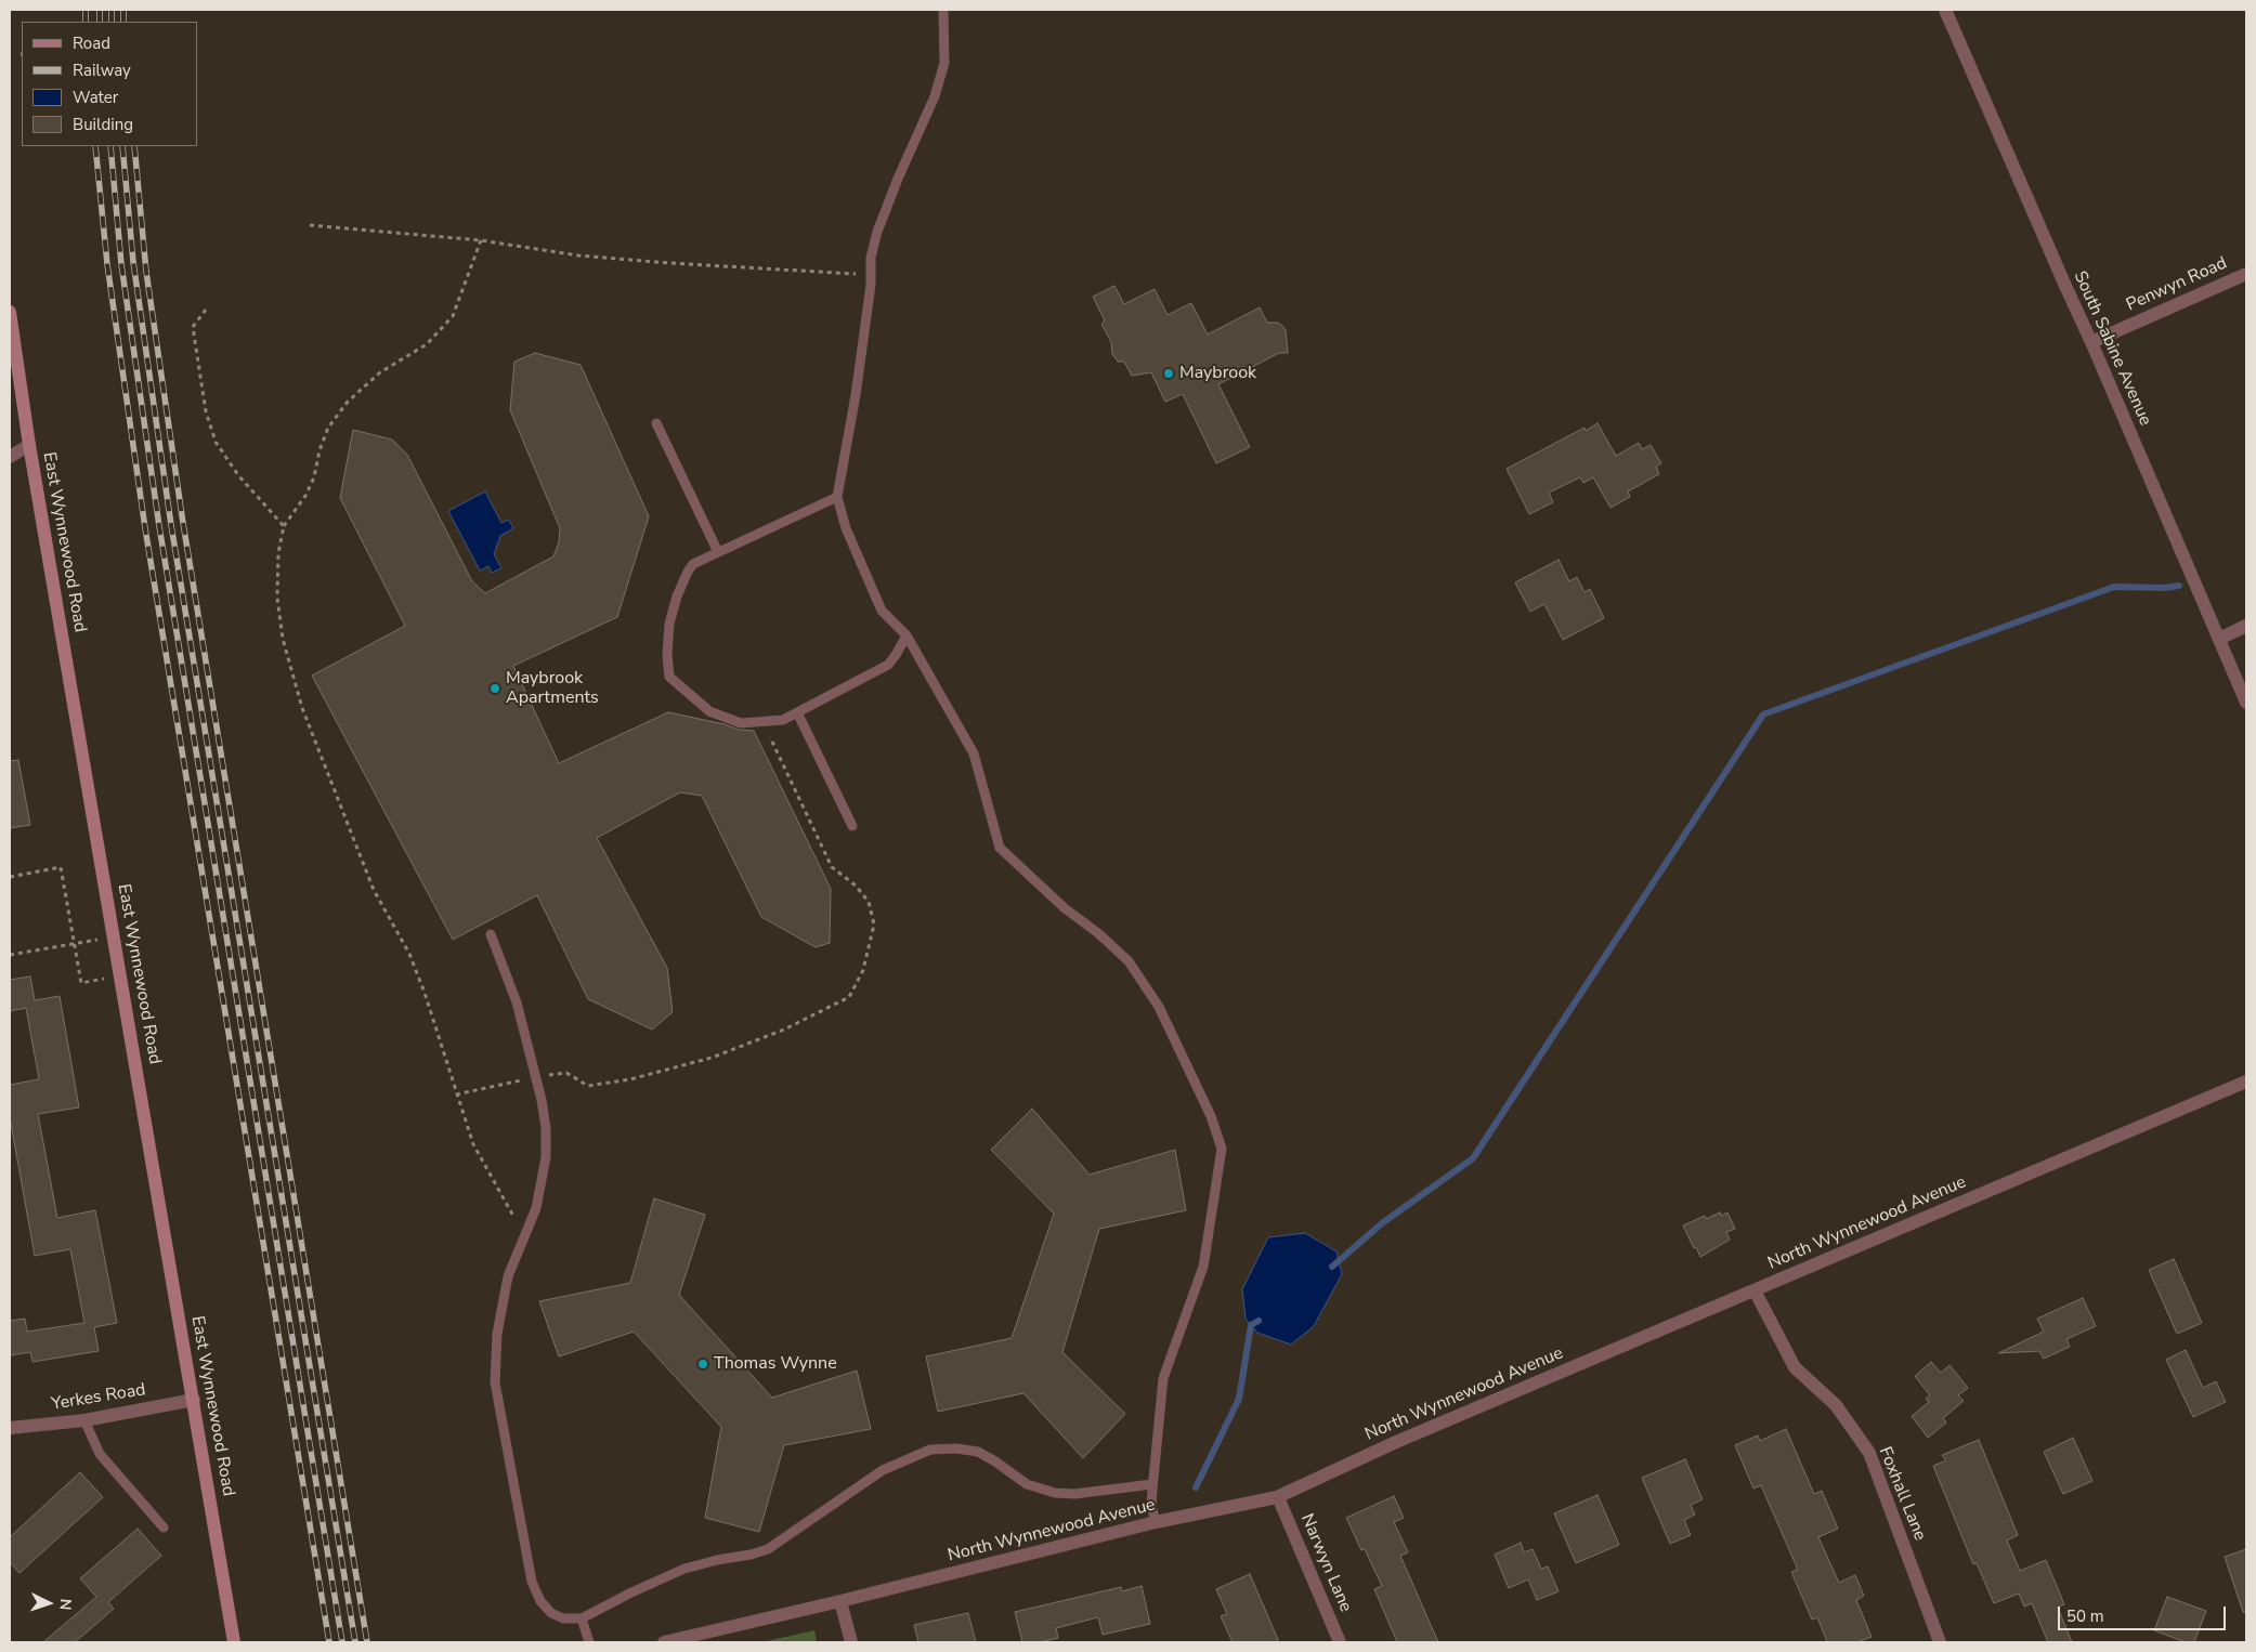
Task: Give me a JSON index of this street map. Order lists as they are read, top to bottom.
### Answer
{
  "streets": {
    "main road": ["East Wynnewood Road"],
    "street": [
      "Penwyn Road",
      "South Sabine Avenue",
      "North Wynnewood Avenue",
      "Yerkes Road",
      "Foxhall Lane",
      "Narwyn Lane"
    ]
  },
  "crossings": [
    ["Penwyn Road", "South Sabine Avenue"],
    ["East Wynnewood Road", "Yerkes Road"],
    ["North Wynnewood Avenue", "Foxhall Lane"],
    ["North Wynnewood Avenue", "Narwyn Lane"]
  ],
  "places": ["Maybrook", "Maybrook Apartments", "Thomas Wynne"],
  "legend": [
    "Road",
    "Railway",
    "Water",
    "Building"
  ],
  "scale_bar": "50 m",
  "north": "right"
}
